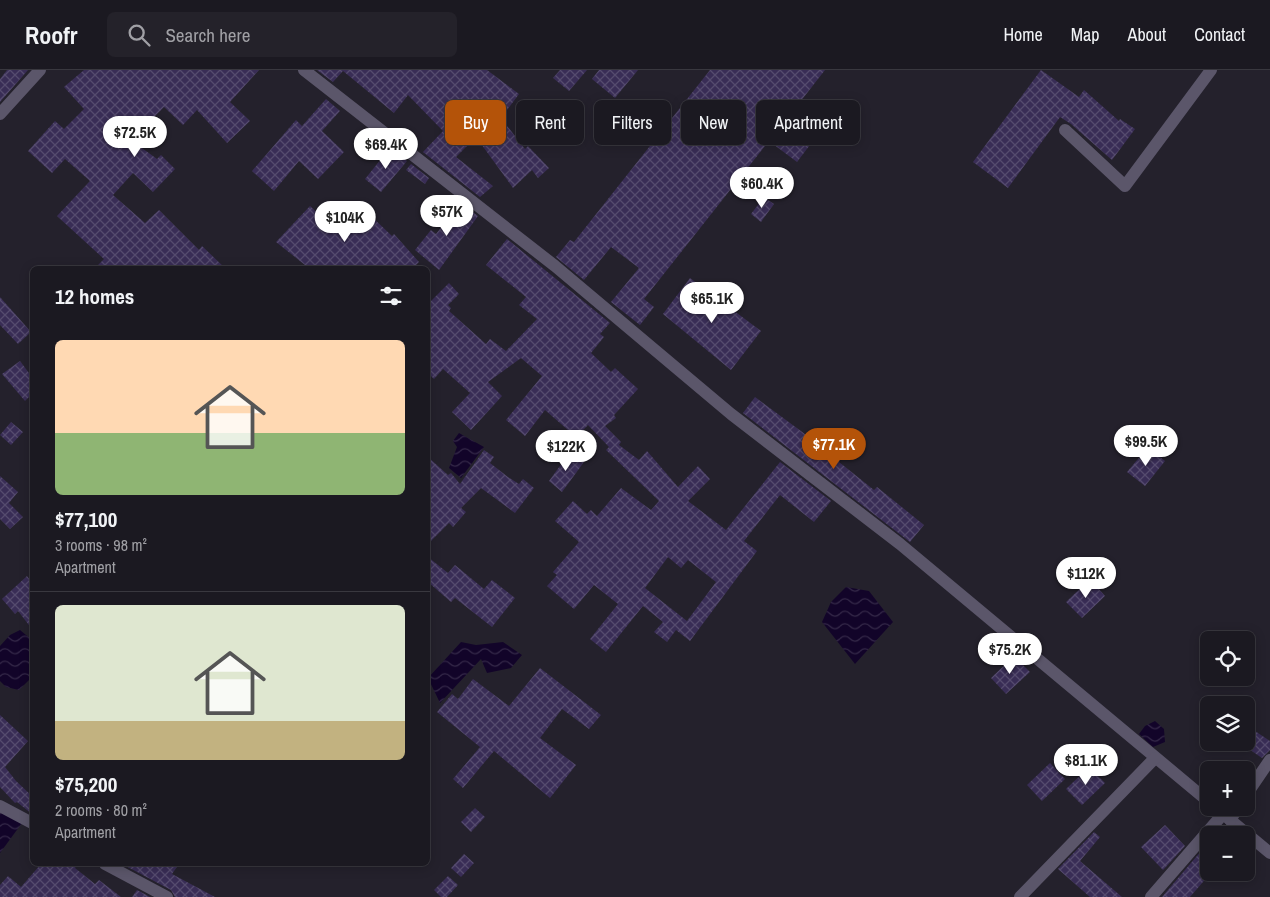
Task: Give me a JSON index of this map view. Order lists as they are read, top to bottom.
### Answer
{
  "page": {
    "header": "Roofr",
    "search": "Search here",
    "nav": [
      "Home",
      "Map",
      "About",
      "Contact"
    ],
    "chip": [
      "Buy",
      "Rent",
      "Filters",
      "New",
      "Apartment"
    ],
    "price": [
      "$72.5K",
      "$69.4K",
      "$60.4K",
      "$57K",
      "$104K",
      "$65.1K",
      "$99.5K",
      "$77.1K",
      "$122K",
      "$112K",
      "$75.2K",
      "$81.1K"
    ],
    "heading": "12 homes",
    "list": [
      {
        "name": "$77,100",
        "note": "3 rooms · 98 m² · Apartment"
      },
      {
        "name": "$75,200",
        "note": "2 rooms · 80 m² · Apartment"
      }
    ],
    "map_buttons": ["+", "−"]
  }
}
